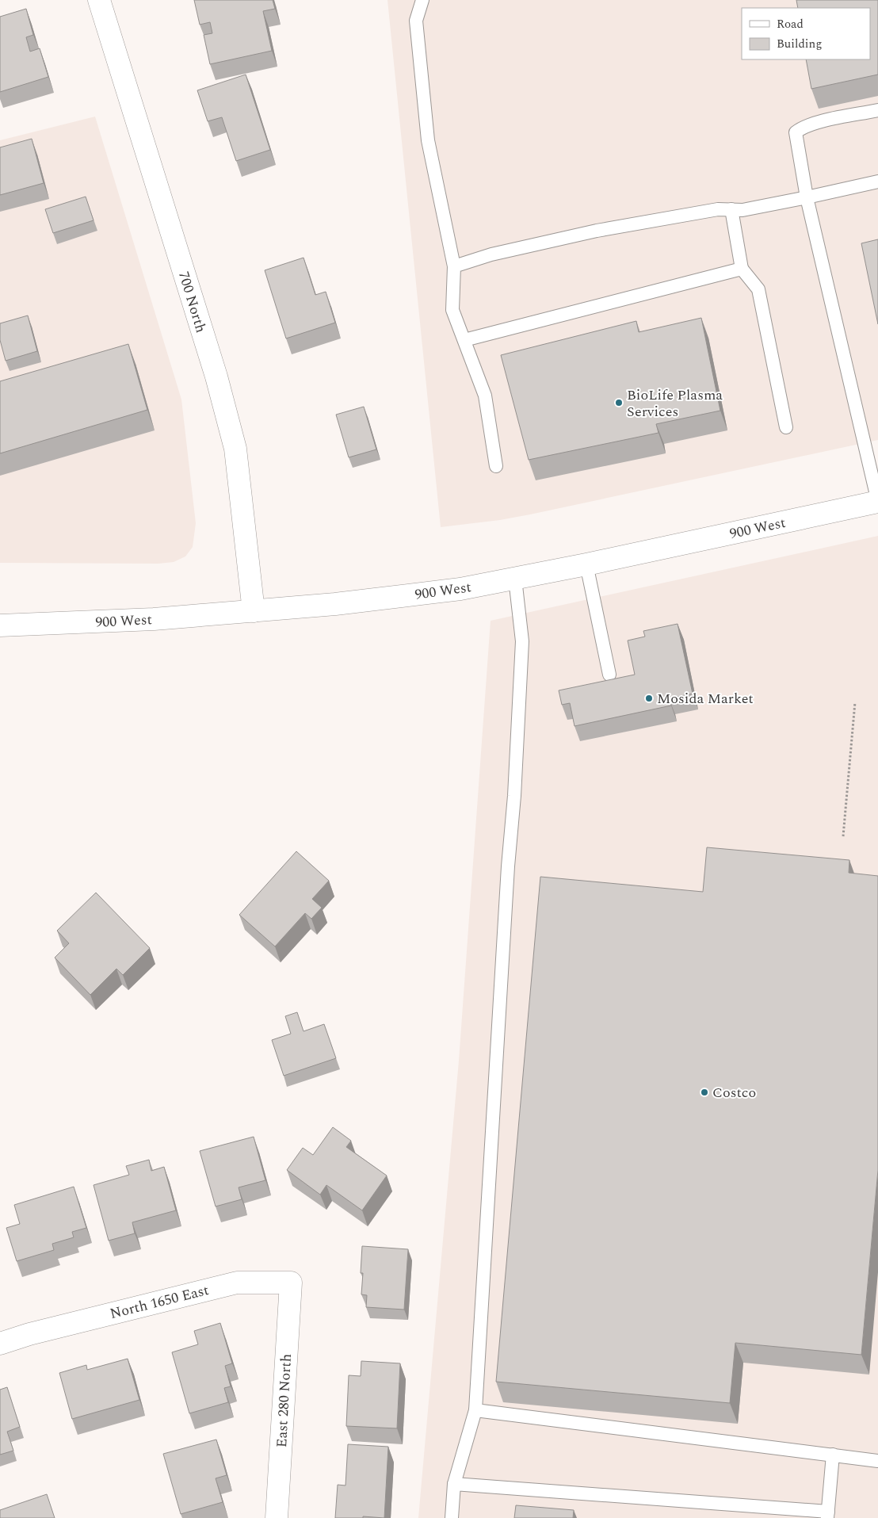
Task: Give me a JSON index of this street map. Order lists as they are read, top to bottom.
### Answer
{
  "streets": {
    "street": [
      "700 North",
      "900 West",
      "North 1650 East",
      "East 280 North"
    ]
  },
  "crossings": [
    ["700 North", "900 West"],
    ["North 1650 East", "East 280 North"]
  ],
  "places": ["BioLife Plasma Services", "Mosida Market", "Costco"],
  "legend": ["Road", "Building"]
}
